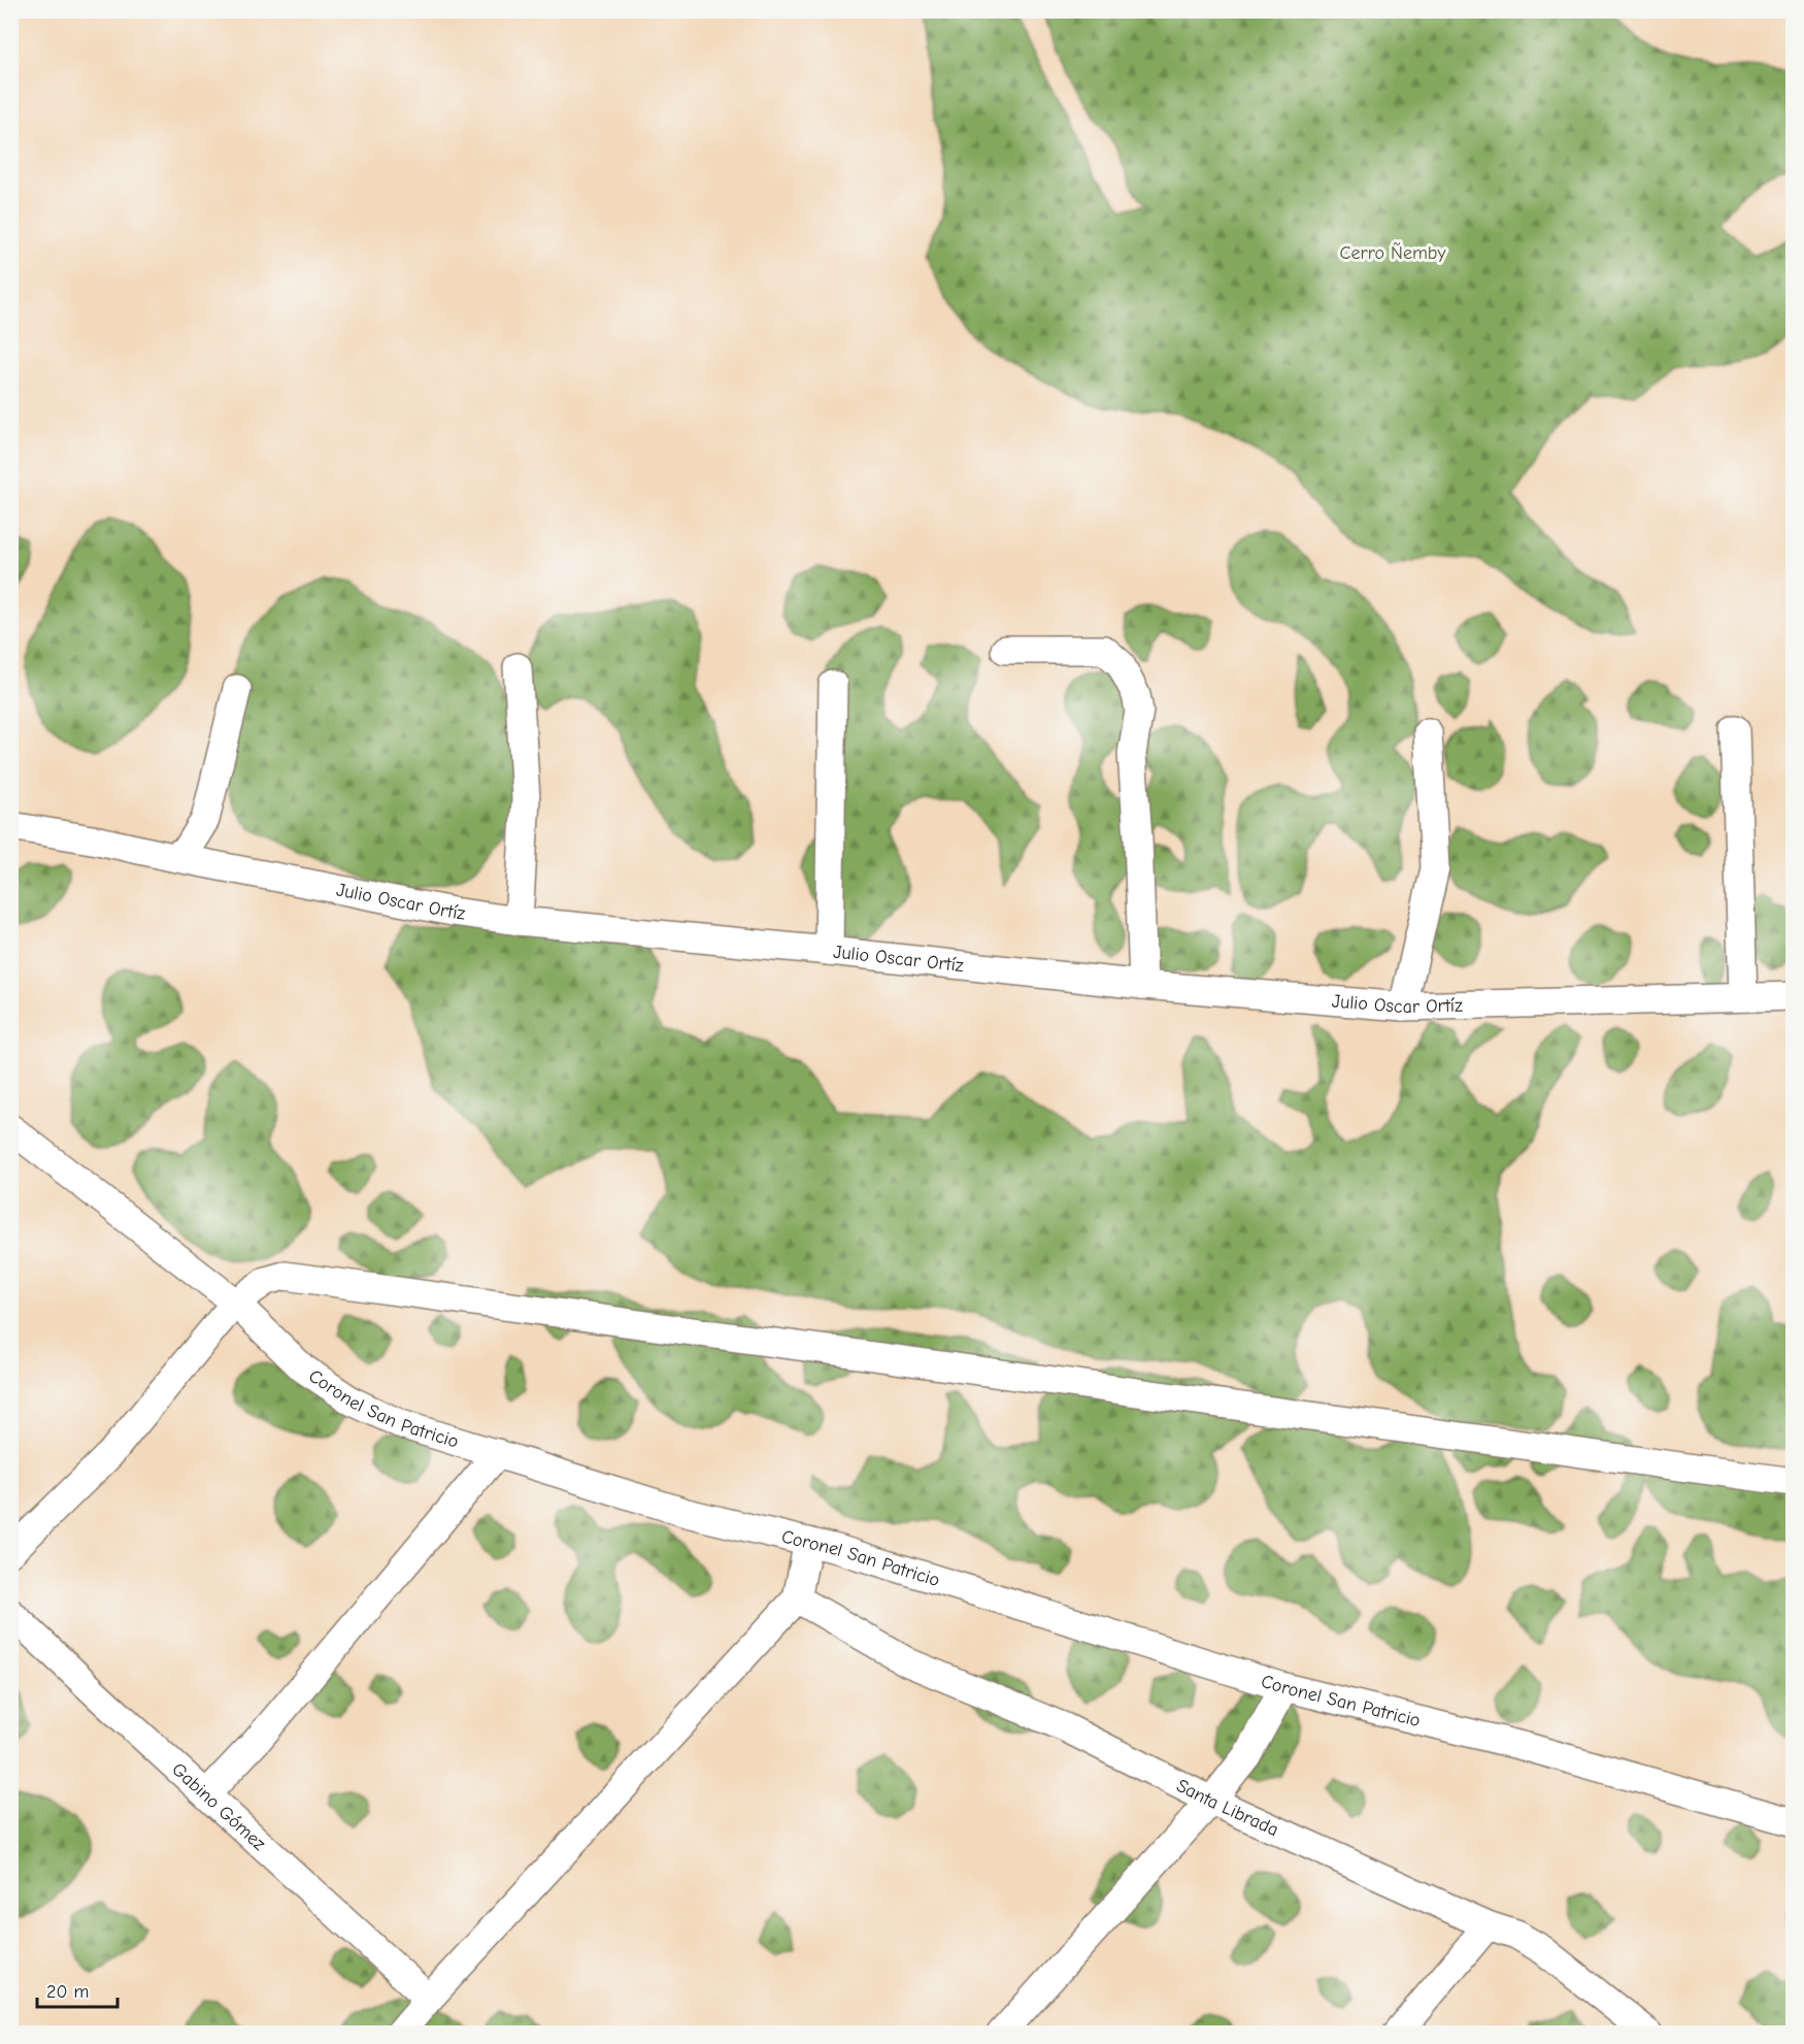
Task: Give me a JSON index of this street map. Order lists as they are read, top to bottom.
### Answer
{
  "streets": {
    "street": [
      "Julio Oscar Ortíz",
      "Coronel San Patricio",
      "Gabino Gómez",
      "Santa Librada"
    ]
  },
  "parks": ["Cerro Ñemby"],
  "scale_bar": "20 m"
}
